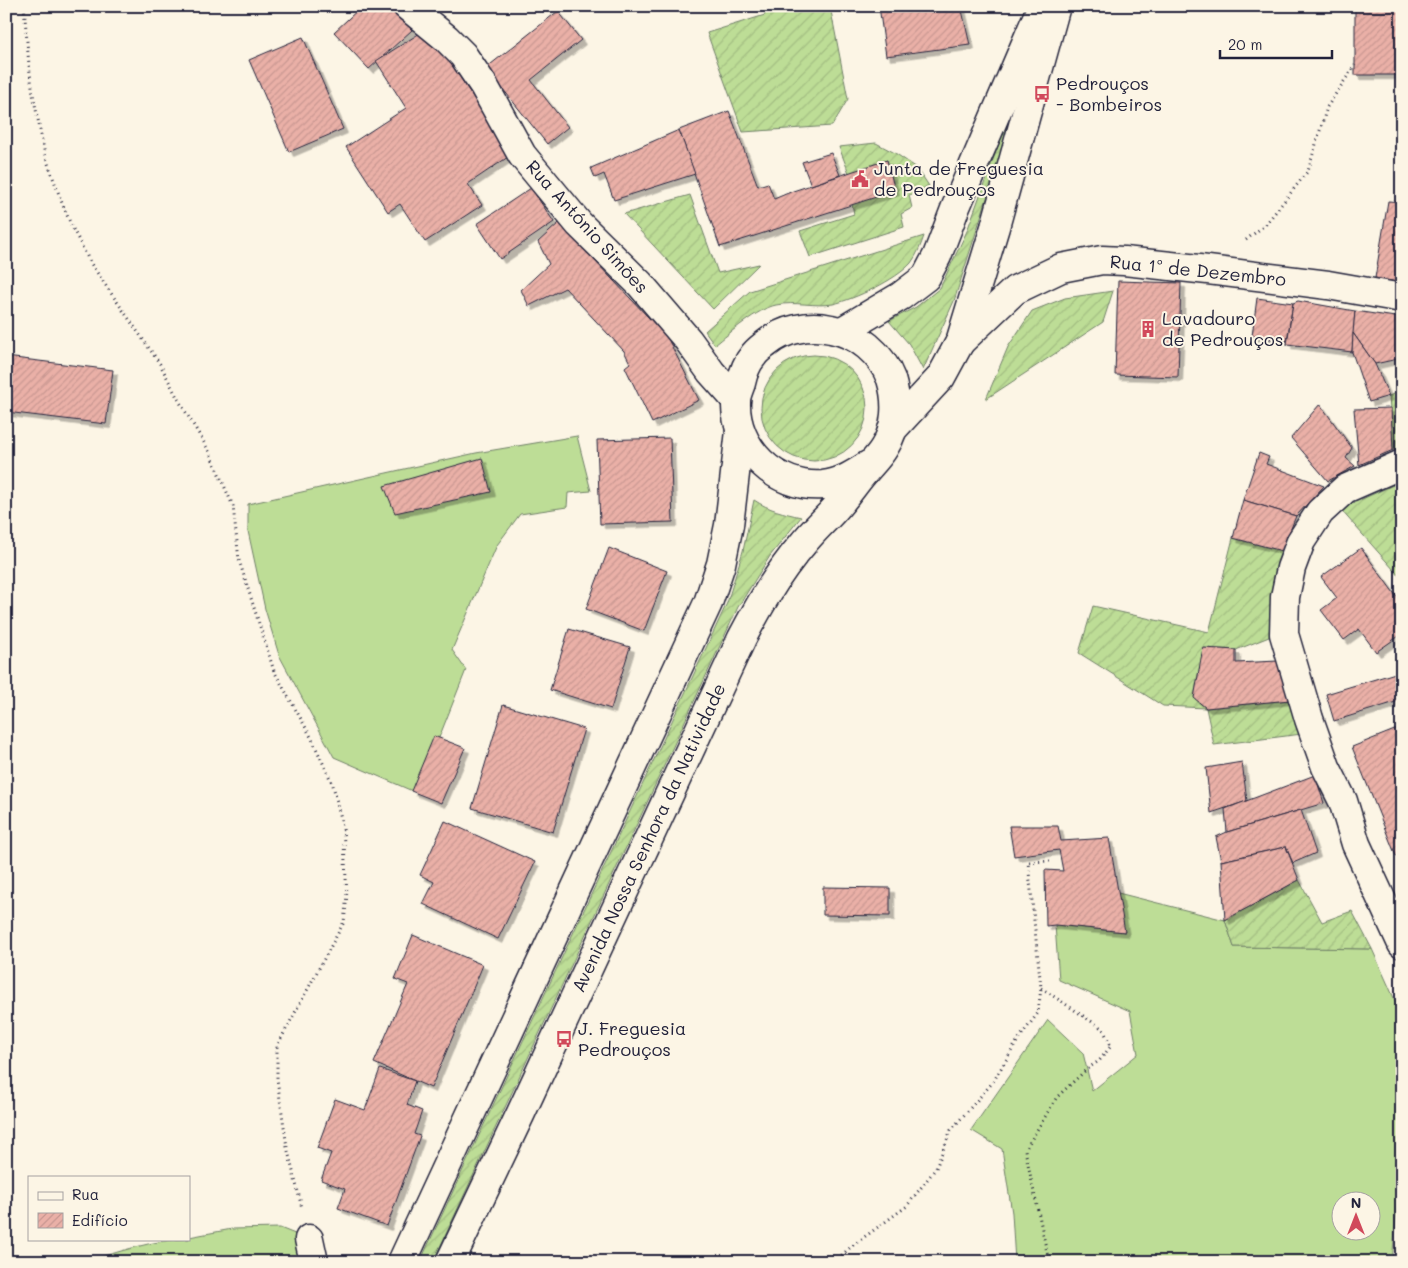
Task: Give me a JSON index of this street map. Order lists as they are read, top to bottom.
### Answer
{
  "streets": {
    "main road": ["Rua António Simões", "Rua 1º de Dezembro", "Avenida Nossa Senhora da Natividade"]
  },
  "crossings": [
    ["Rua António Simões", "Avenida Nossa Senhora da Natividade"],
    ["Rua 1º de Dezembro", "Avenida Nossa Senhora da Natividade"]
  ],
  "places": {
    "bus stop": ["Pedrouços - Bombeiros", "J. Freguesia Pedrouços"],
    "public building": ["Junta de Freguesia de Pedrouços"],
    "building": ["Lavadouro de Pedrouços"]
  },
  "legend": ["Rua", "Edifício"],
  "scale_bar": "20 m",
  "north": "top"
}
